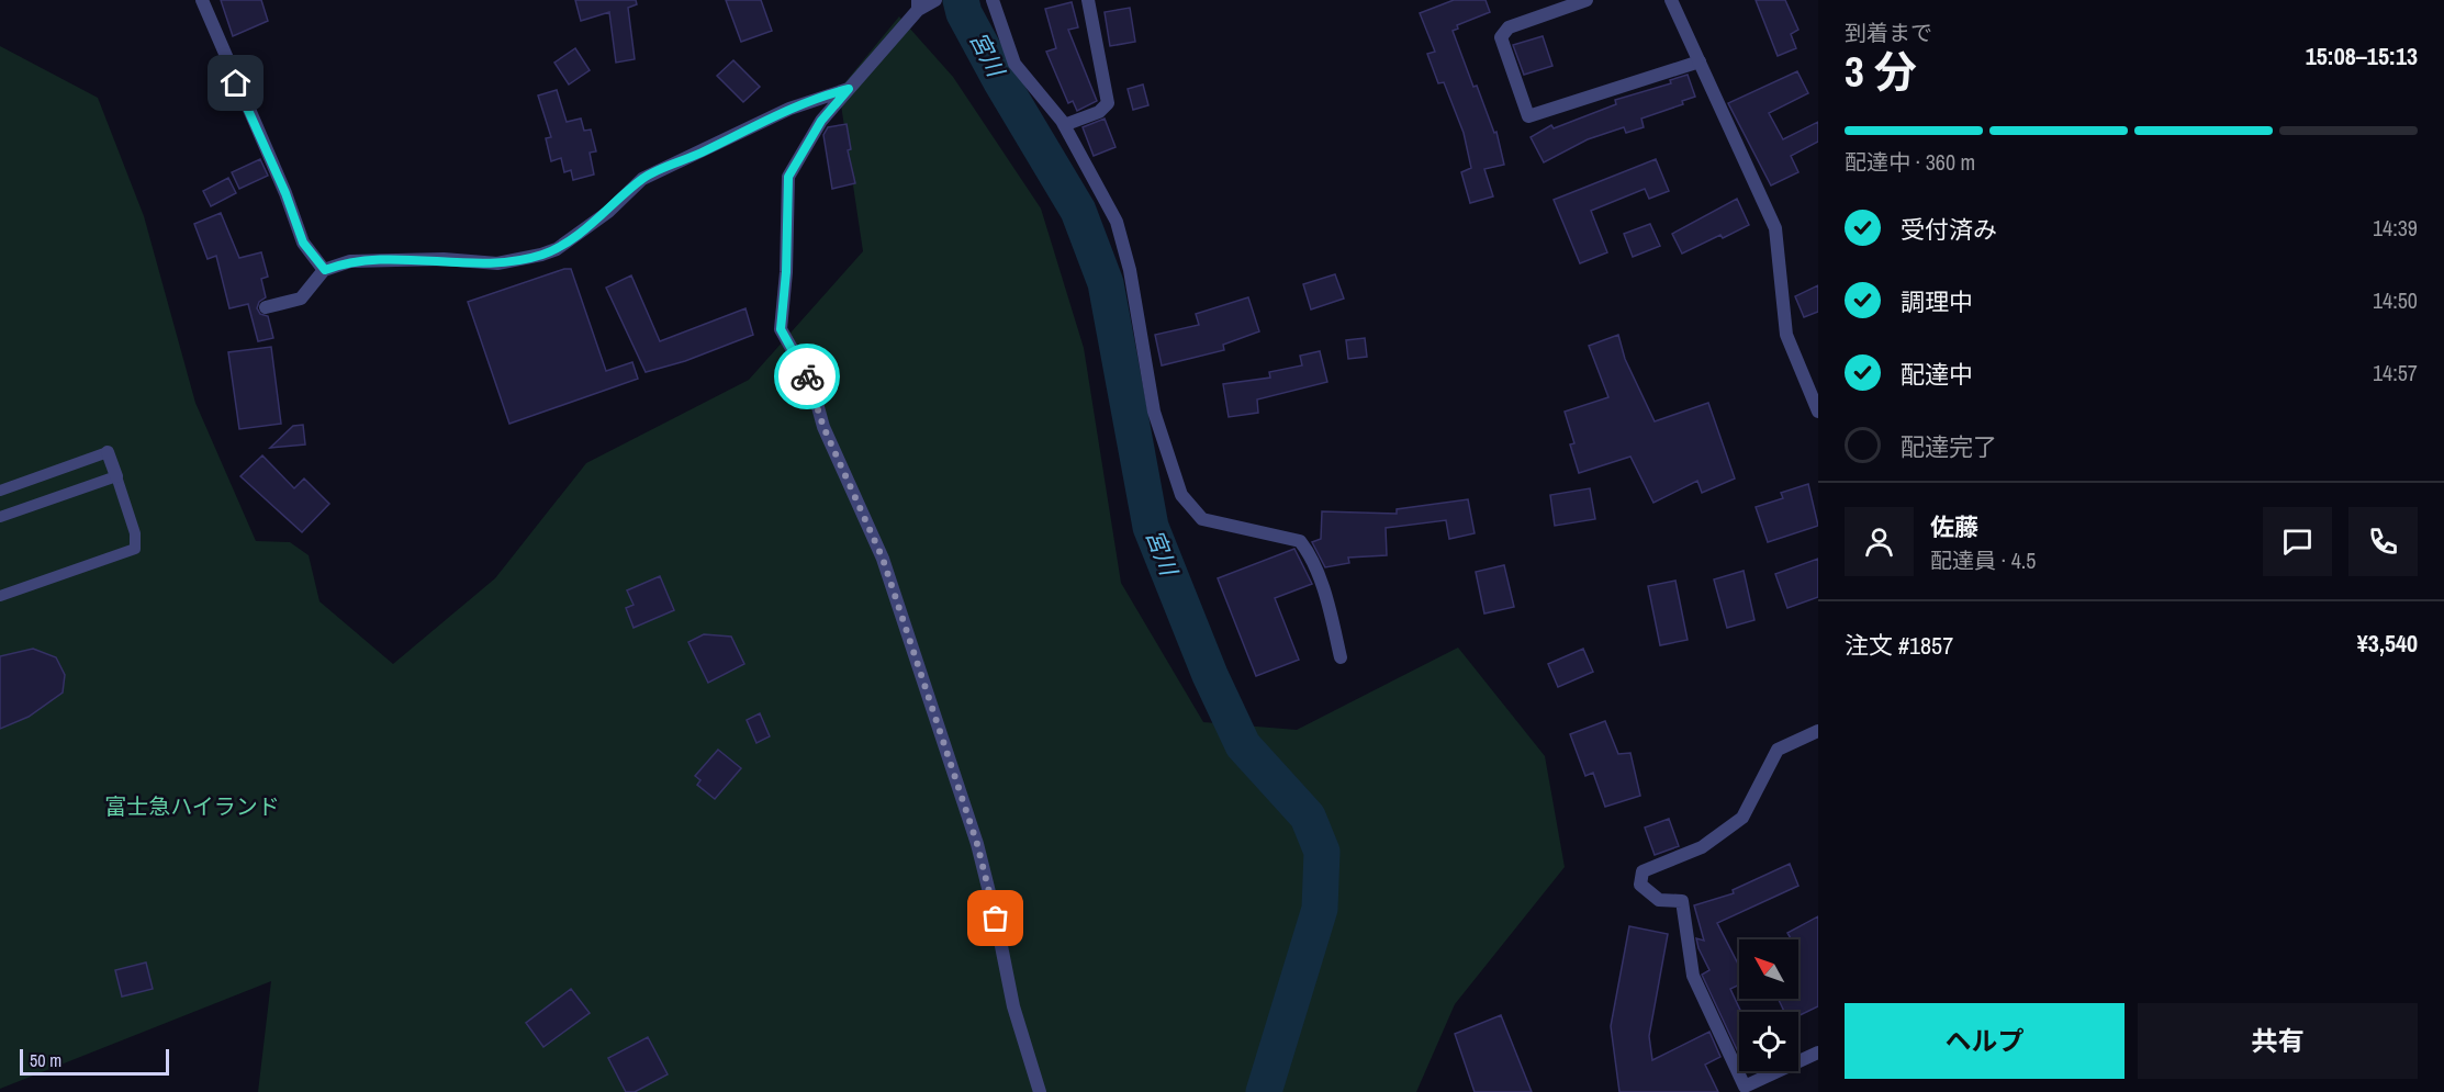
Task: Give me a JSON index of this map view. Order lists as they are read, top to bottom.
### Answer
{
  "water": ["宮川"],
  "parks": ["富士急ハイランド"],
  "scale_bar": "50 m",
  "north": "top left",
  "page": {
    "heading": ["3 分", "到着まで", "15:08–15:13"],
    "panel": [
      "佐藤",
      "配達員 · 4.5",
      "注文 #1857",
      "¥3,540"
    ],
    "bar": "配達中 · 360 m",
    "list": [
      ["受付済み", "14:39"],
      ["調理中", "14:50"],
      ["配達中", "14:57"],
      "配達完了"
    ],
    "buttons": ["ヘルプ", "共有"],
    "scale": "50 m"
  }
}
